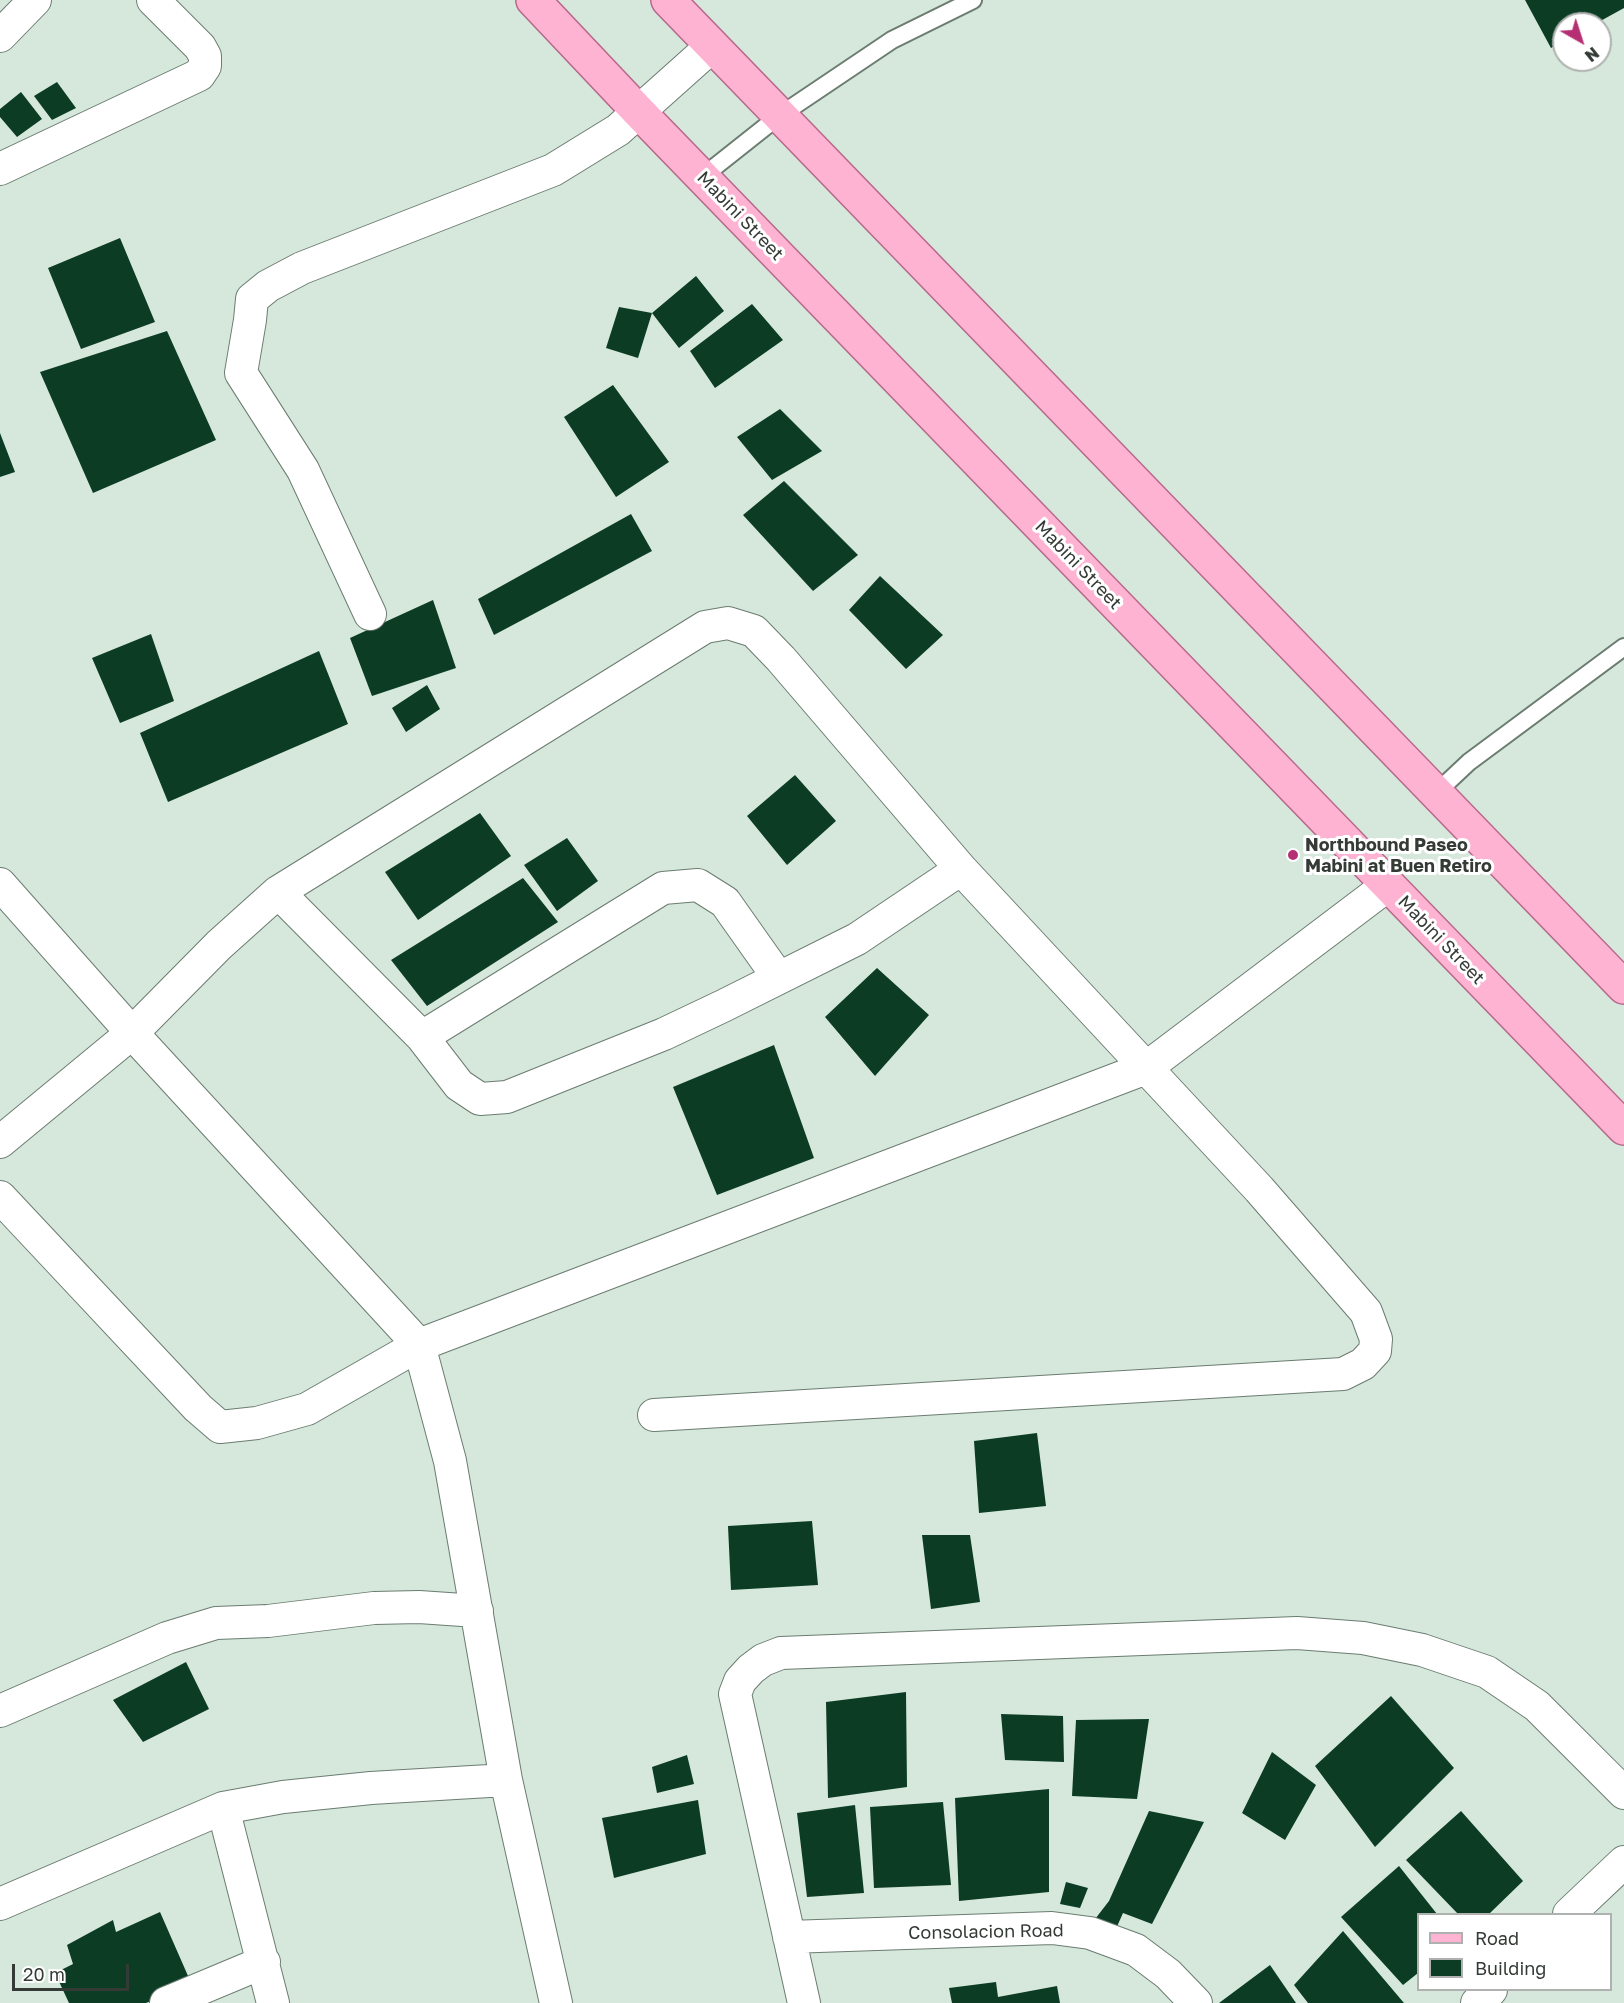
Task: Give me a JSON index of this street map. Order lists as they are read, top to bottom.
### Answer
{
  "streets": {
    "main road": ["Mabini Street"],
    "street": ["Consolacion Road"]
  },
  "places": ["Northbound Paseo Mabini at Buen Retiro"],
  "legend": ["Road", "Building"],
  "scale_bar": "20 m",
  "north": "bottom right"
}
